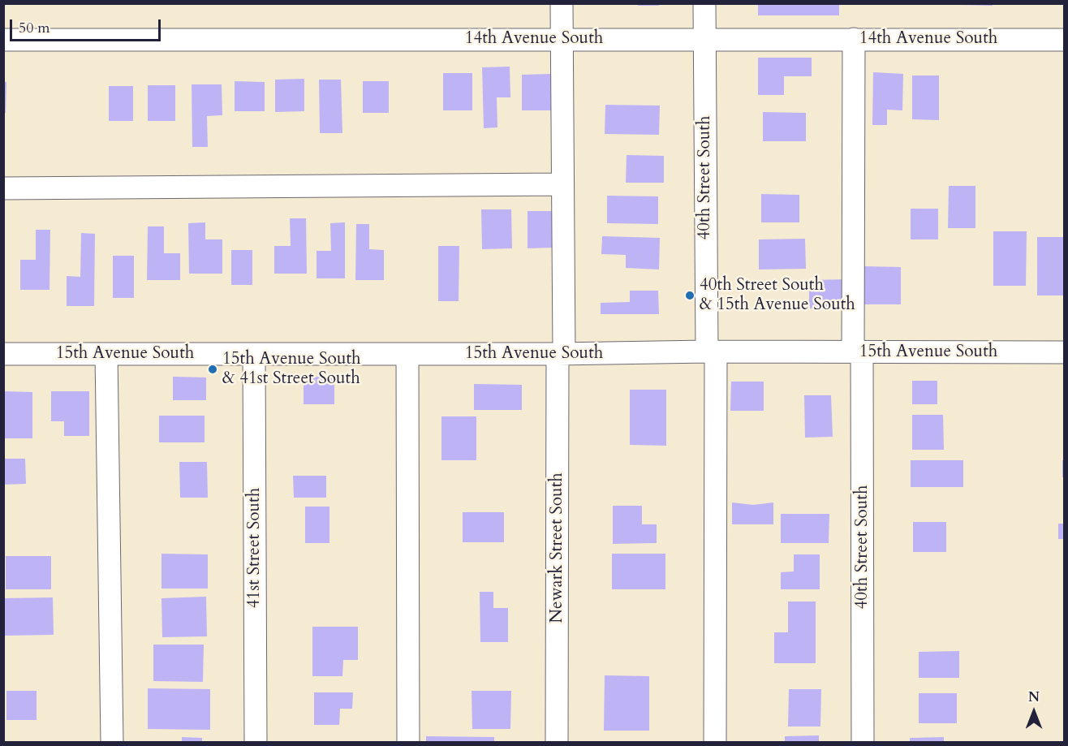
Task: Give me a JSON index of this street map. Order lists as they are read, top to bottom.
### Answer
{
  "streets": {
    "street": [
      "14th Avenue South",
      "40th Street South",
      "15th Avenue South",
      "41st Street South",
      "Newark Street South"
    ]
  },
  "crossings": [
    ["14th Avenue South", "40th Street South"],
    ["14th Avenue South", "Newark Street South"],
    ["40th Street South", "15th Avenue South"],
    ["15th Avenue South", "41st Street South"],
    ["15th Avenue South", "Newark Street South"]
  ],
  "places": ["40th Street South & 15th Avenue South", "15th Avenue South & 41st Street South"],
  "scale_bar": "50 m",
  "north": "top"
}
